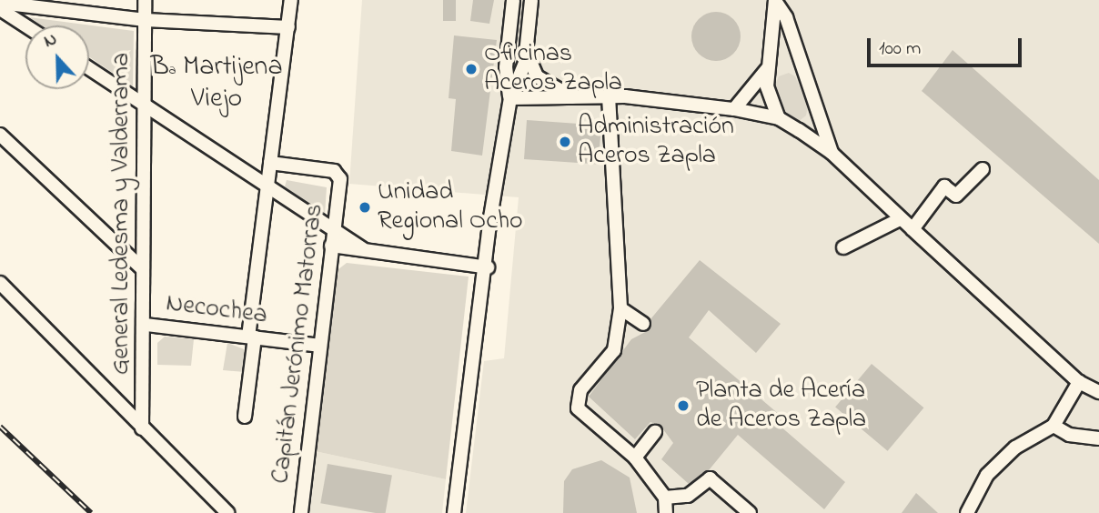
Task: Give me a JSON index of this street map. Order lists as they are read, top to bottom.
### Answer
{
  "streets": {
    "street": ["General Ledesma y Valderrama", "Necochea", "Capitán Jerónimo Matorras"]
  },
  "crossings": [
    ["General Ledesma y Valderrama", "Necochea"],
    ["Necochea", "Capitán Jerónimo Matorras"]
  ],
  "districts": ["Bª Martijena Viejo"],
  "places": [
    "Oficinas Aceros Zapla",
    "Administración Aceros Zapla",
    "Unidad Regional Ocho",
    "Planta de Acería de Aceros Zapla"
  ],
  "scale_bar": "100 m",
  "north": "top"
}
